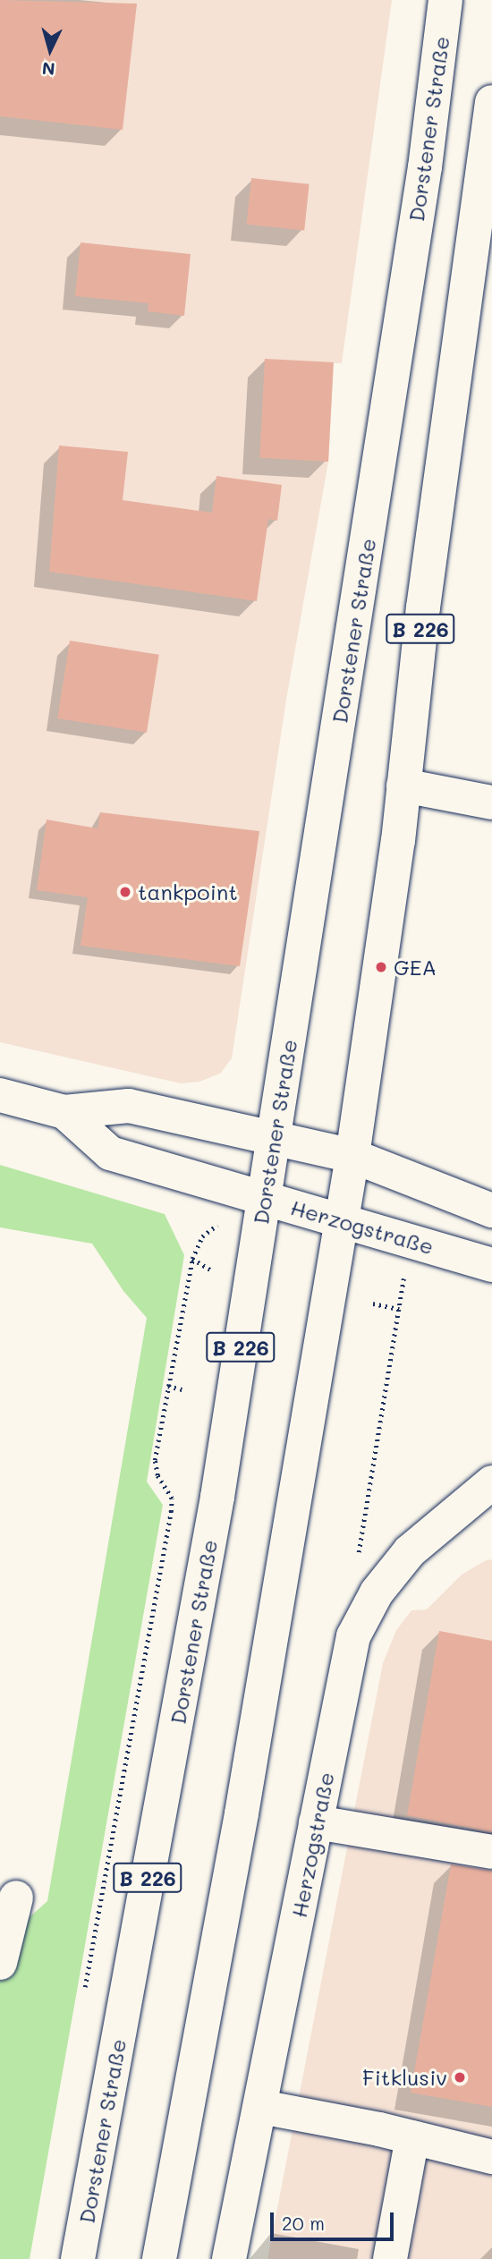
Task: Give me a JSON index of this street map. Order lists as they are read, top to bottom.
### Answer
{
  "streets": {
    "main road": ["Dorstener Straße", "B 226", "Herzogstraße"]
  },
  "crossings": [
    ["Dorstener Straße", "Herzogstraße"],
    ["B 226", "Herzogstraße"]
  ],
  "places": ["tankpoint", "GEA", "Fitklusiv"],
  "scale_bar": "20 m",
  "north": "bottom"
}
